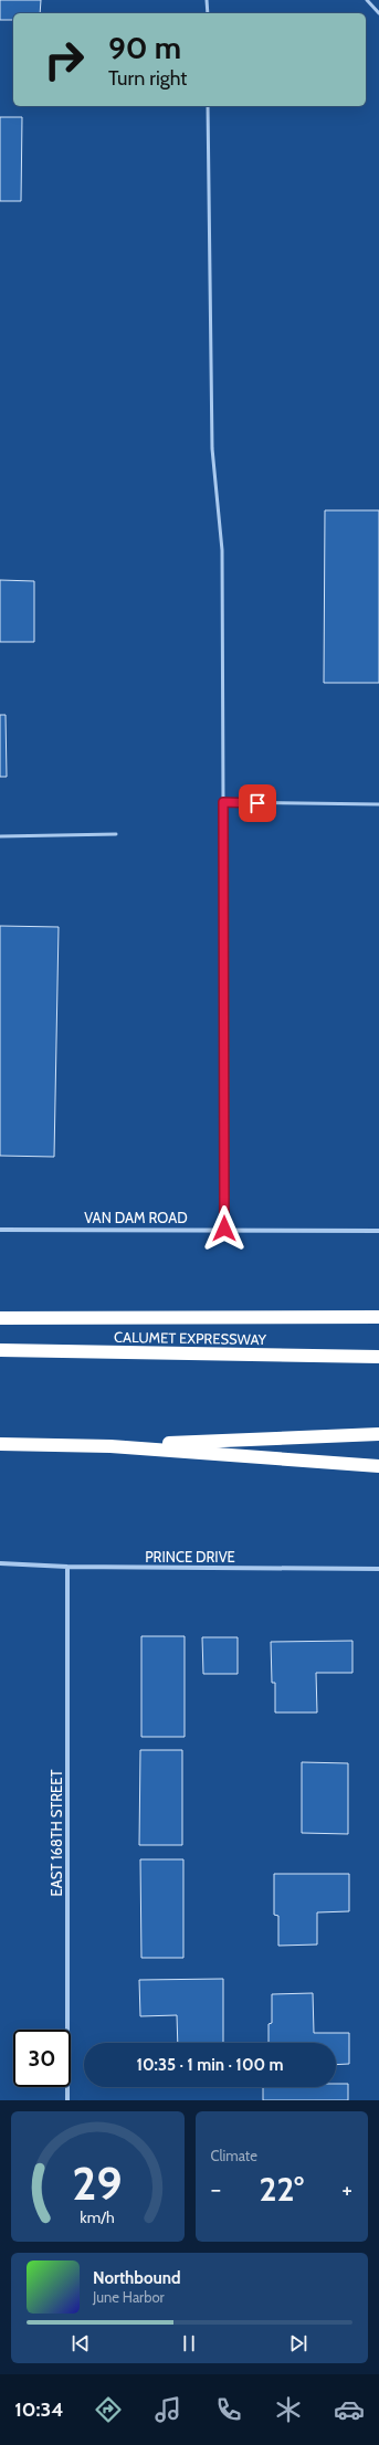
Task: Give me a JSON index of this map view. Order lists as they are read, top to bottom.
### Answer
{
  "streets": {
    "highway": ["CALUMET EXPRESSWAY"],
    "street": ["VAN DAM ROAD", "PRINCE DRIVE", "EAST 168TH STREET"]
  },
  "crossings": [
    ["PRINCE DRIVE", "EAST 168TH STREET"]
  ],
  "page": {
    "turn": ["90 m", "Turn right"],
    "limit": "30",
    "trip": "10:35 · 1 min · 100 m",
    "tile": "Climate",
    "heat": ["−", "22°", "+"],
    "song": ["Northbound", "June Harbor"],
    "tabs": "10:34",
    "gauge": ["29", "km/h"]
  }
}
